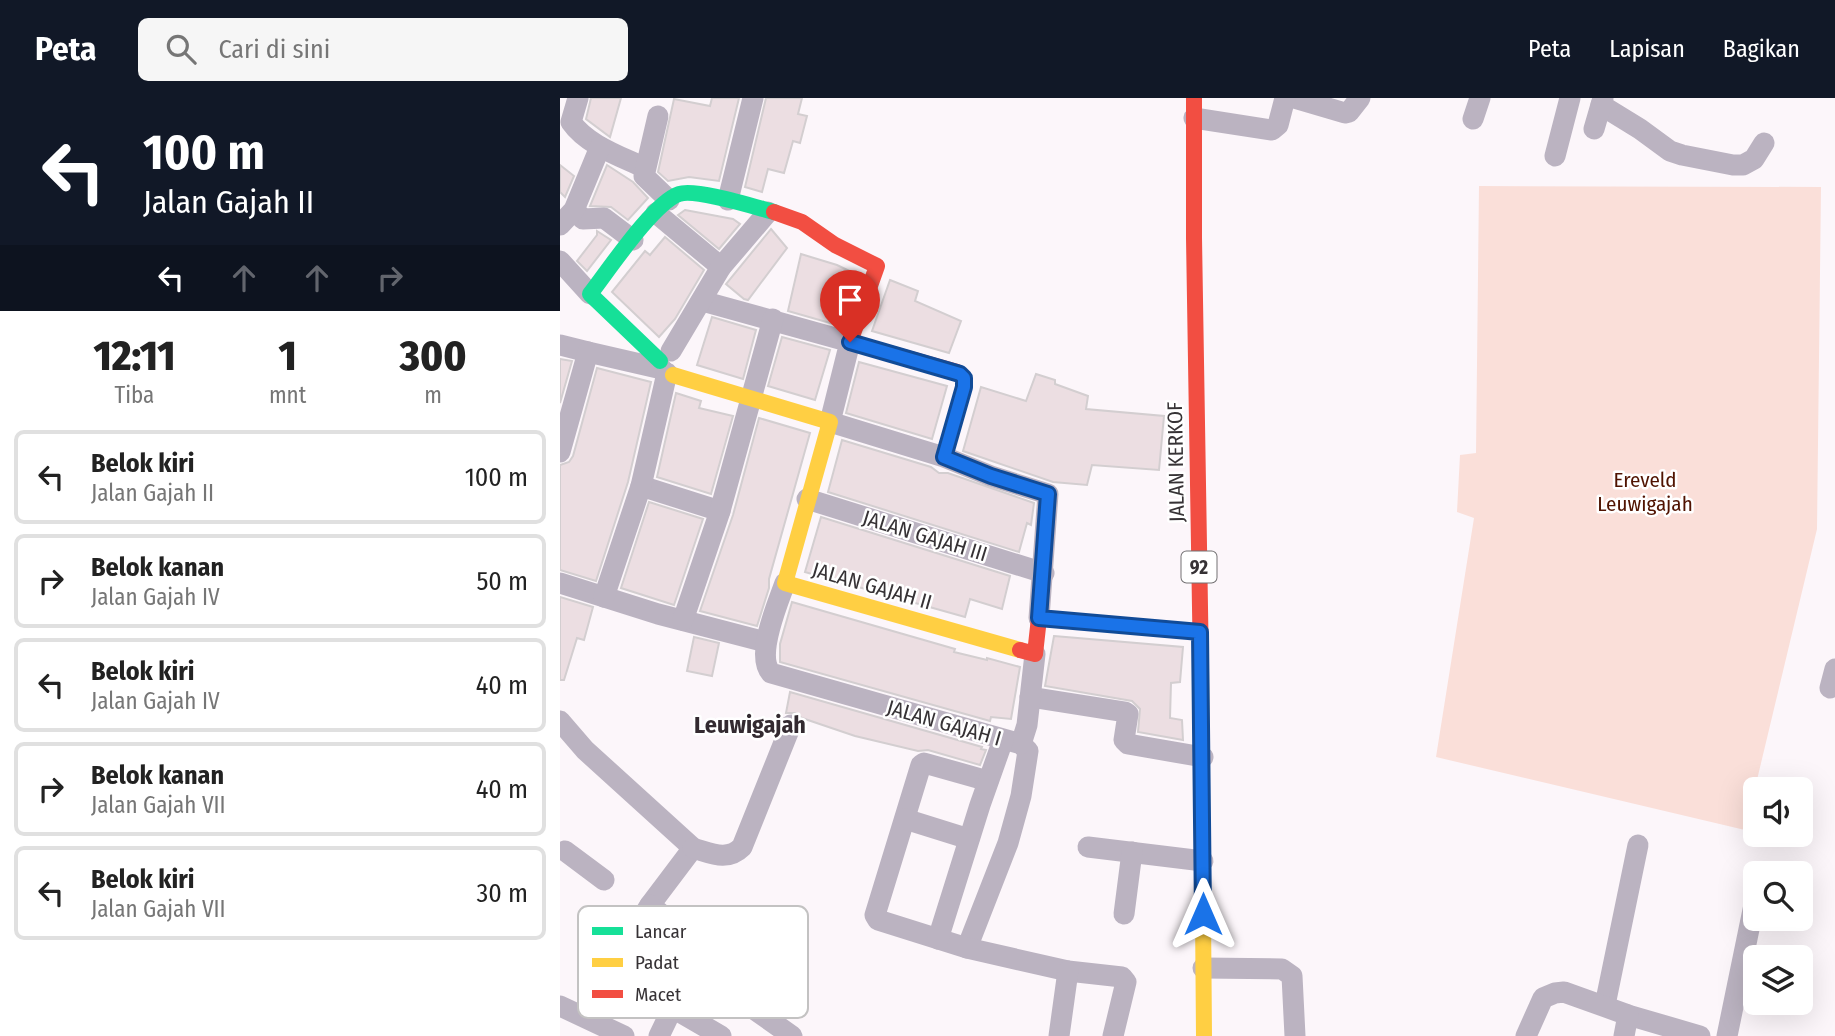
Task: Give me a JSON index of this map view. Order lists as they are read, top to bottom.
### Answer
{
  "streets": {
    "street": [
      "JALAN KERKOF",
      "JALAN GAJAH III",
      "92",
      "JALAN GAJAH II",
      "JALAN GAJAH I"
    ]
  },
  "crossings": [
    ["JALAN GAJAH III", "JALAN GAJAH II"]
  ],
  "districts": ["Leuwigajah"],
  "parks": ["Ereveld Leuwigajah"],
  "legend": ["Lancar", "Padat", "Macet"],
  "page": {
    "header": "Peta",
    "search": "Cari di sini",
    "nav": ["Peta", "Lapisan", "Bagikan"],
    "turn": ["100 m", "Jalan Gajah II"],
    "eta": [
      "12:11",
      "Tiba",
      "1",
      "mnt",
      "300",
      "m"
    ],
    "list": [
      {
        "name": "Belok kiri",
        "note": "Jalan Gajah II",
        "value": "100 m"
      },
      {
        "name": "Belok kanan",
        "note": "Jalan Gajah IV",
        "value": "50 m"
      },
      {
        "name": "Belok kiri",
        "note": "Jalan Gajah IV",
        "value": "40 m"
      },
      {
        "name": "Belok kanan",
        "note": "Jalan Gajah VII",
        "value": "40 m"
      },
      {
        "name": "Belok kiri",
        "note": "Jalan Gajah VII",
        "value": "30 m"
      }
    ]
  }
}
